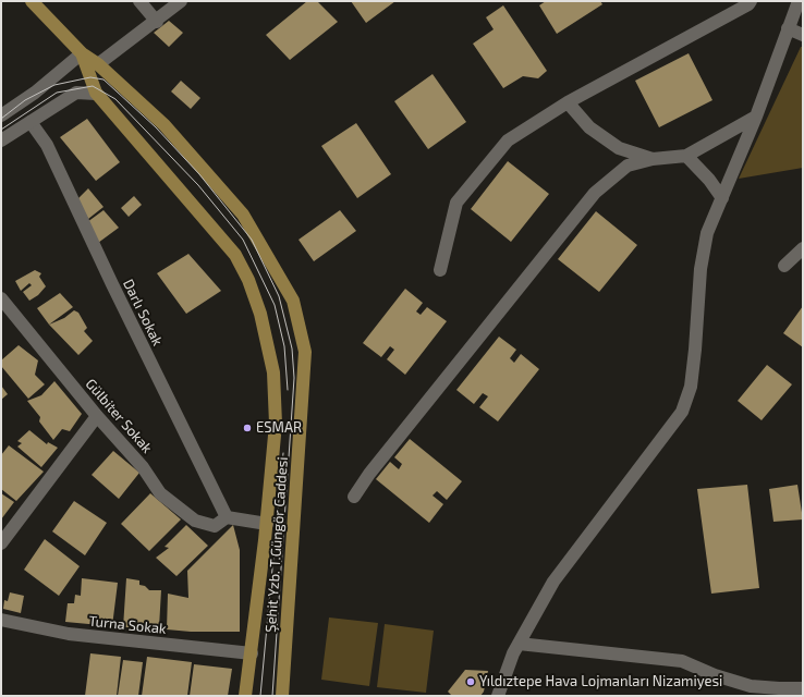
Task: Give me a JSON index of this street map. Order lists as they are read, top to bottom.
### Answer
{
  "streets": {
    "main road": ["Şehit Yzb. T.Güngör Caddesi"],
    "street": ["Darlı Sokak", "Gülbiter Sokak", "Turna Sokak"]
  },
  "crossings": [
    ["Darlı Sokak", "Gülbiter Sokak"],
    ["Şehit Yzb. T.Güngör Caddesi", "Turna Sokak"]
  ],
  "places": ["ESMAR", "Yıldıztepe Hava Lojmanları Nizamiyesi"]
}
